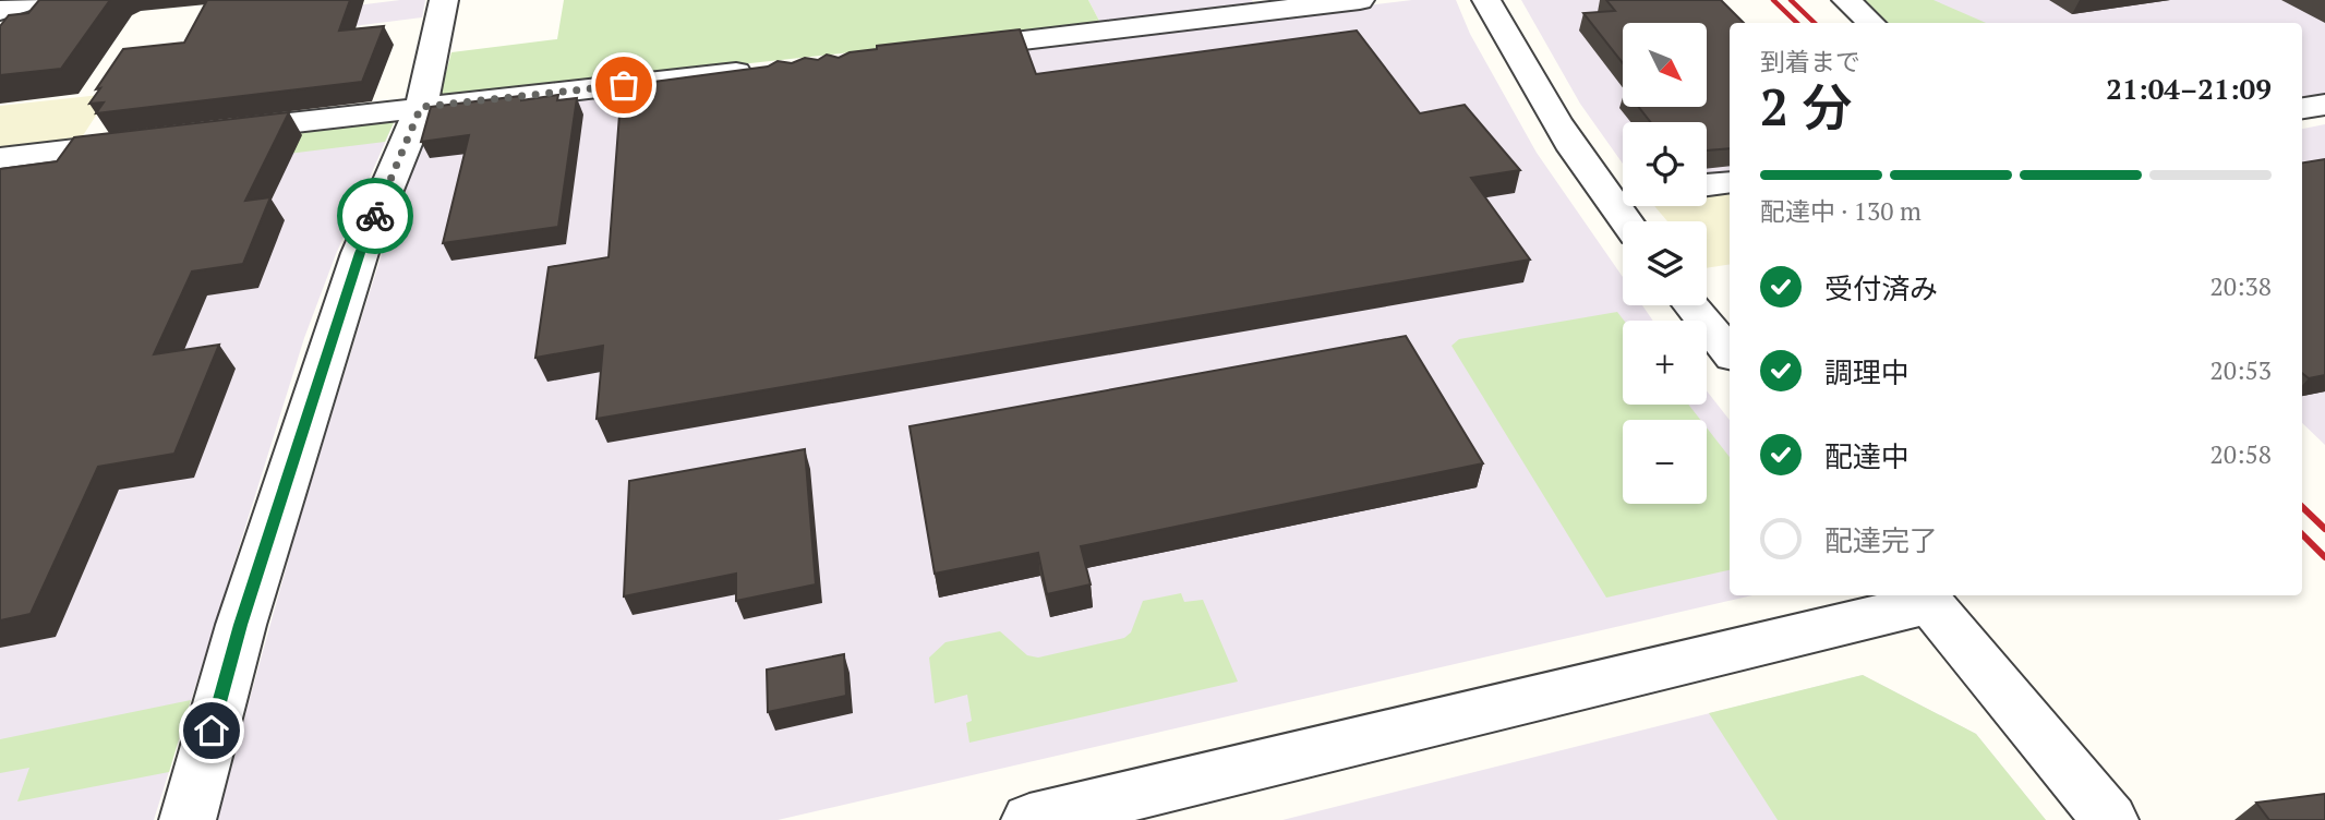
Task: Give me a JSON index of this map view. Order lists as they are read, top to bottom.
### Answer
{
  "north": "bottom right",
  "page": {
    "map_buttons": ["+", "−"],
    "heading": ["2 分", "到着まで", "21:04–21:09"],
    "bar": "配達中 · 130 m",
    "list": [
      ["受付済み", "20:38"],
      ["調理中", "20:53"],
      ["配達中", "20:58"],
      "配達完了"
    ]
  }
}
